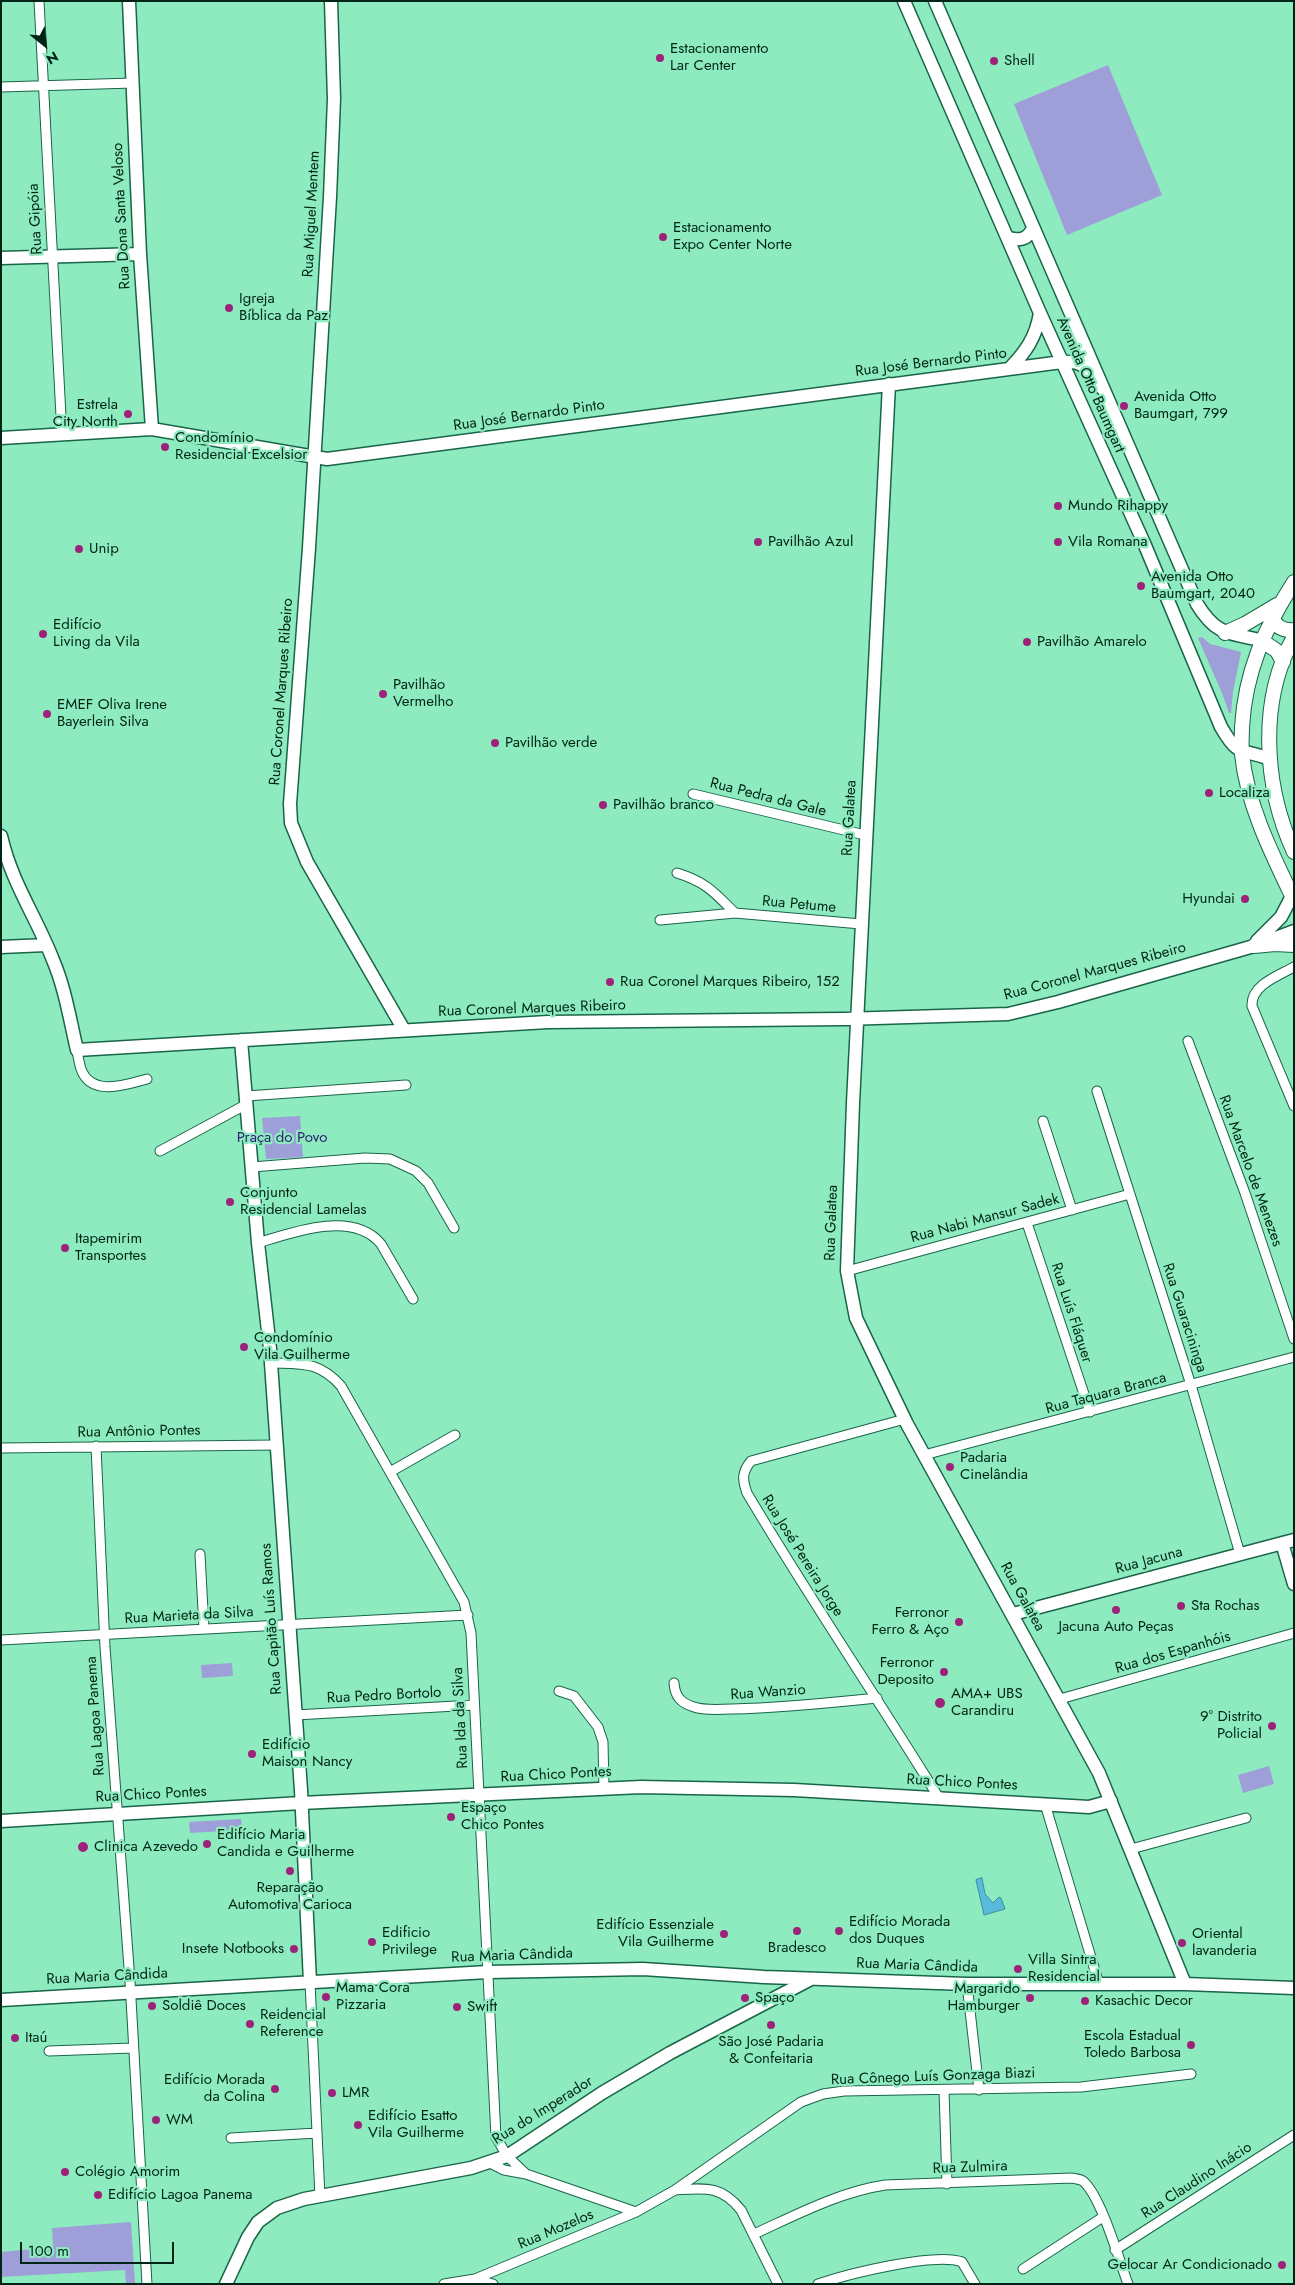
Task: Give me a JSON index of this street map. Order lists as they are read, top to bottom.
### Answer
{
  "streets": {
    "street": [
      "Rua Miguel Mentem",
      "Rua Dona Santa Veloso",
      "Rua Gipóia",
      "Rua José Bernardo Pinto",
      "Avenida Otto Baumgart",
      "Rua Coronel Marques Ribeiro",
      "Rua Pedra da Gale",
      "Rua Galatea",
      "Rua Petume",
      "Rua Marcelo de Menezes",
      "Rua Nabi Mansur Sadek",
      "Rua Luís Fláquer",
      "Rua Guaracininga",
      "Rua Taquara Branca",
      "Rua Antônio Pontes",
      "Rua José Pereira Jorge",
      "Rua Jacuna",
      "Rua Marieta da Silva",
      "Rua Capitão Luís Ramos",
      "Rua dos Espanhóis",
      "Rua Wanzio",
      "Rua Pedro Bortolo",
      "Rua Lagoa Panema",
      "Rua Ida da Silva",
      "Rua Chico Pontes",
      "Rua Maria Cândida",
      "Rua Cônego Luís Gonzaga Biazi",
      "Rua do Imperador",
      "Rua Zulmira",
      "Rua Claudino Inácio",
      "Rua Mozelos"
    ]
  },
  "crossings": [
    ["Rua Miguel Mentem", "Rua José Bernardo Pinto"],
    ["Rua Miguel Mentem", "Rua Coronel Marques Ribeiro"],
    ["Rua Dona Santa Veloso", "Rua José Bernardo Pinto"],
    ["Rua Gipóia", "Rua José Bernardo Pinto"],
    ["Rua José Bernardo Pinto", "Avenida Otto Baumgart"],
    ["Rua José Bernardo Pinto", "Rua Coronel Marques Ribeiro"],
    ["Rua José Bernardo Pinto", "Rua Galatea"],
    ["Rua Coronel Marques Ribeiro", "Rua Galatea"],
    ["Rua Pedra da Gale", "Rua Galatea"],
    ["Rua Galatea", "Rua Petume"],
    ["Rua Galatea", "Rua Nabi Mansur Sadek"],
    ["Rua Galatea", "Rua Taquara Branca"],
    ["Rua Galatea", "Rua José Pereira Jorge"],
    ["Rua Galatea", "Rua Jacuna"],
    ["Rua Galatea", "Rua dos Espanhóis"],
    ["Rua Galatea", "Rua Chico Pontes"],
    ["Rua Galatea", "Rua Maria Cândida"],
    ["Rua Nabi Mansur Sadek", "Rua Luís Fláquer"],
    ["Rua Nabi Mansur Sadek", "Rua Guaracininga"],
    ["Rua Luís Fláquer", "Rua Taquara Branca"],
    ["Rua Guaracininga", "Rua Taquara Branca"],
    ["Rua Guaracininga", "Rua Jacuna"],
    ["Rua Antônio Pontes", "Rua Capitão Luís Ramos"],
    ["Rua Antônio Pontes", "Rua Lagoa Panema"],
    ["Rua José Pereira Jorge", "Rua Wanzio"],
    ["Rua José Pereira Jorge", "Rua Chico Pontes"],
    ["Rua Marieta da Silva", "Rua Capitão Luís Ramos"],
    ["Rua Marieta da Silva", "Rua Lagoa Panema"],
    ["Rua Marieta da Silva", "Rua Ida da Silva"],
    ["Rua Capitão Luís Ramos", "Rua Pedro Bortolo"],
    ["Rua Capitão Luís Ramos", "Rua Ida da Silva"],
    ["Rua Capitão Luís Ramos", "Rua Chico Pontes"],
    ["Rua Capitão Luís Ramos", "Rua Maria Cândida"],
    ["Rua Capitão Luís Ramos", "Rua do Imperador"],
    ["Rua Pedro Bortolo", "Rua Ida da Silva"],
    ["Rua Lagoa Panema", "Rua Chico Pontes"],
    ["Rua Lagoa Panema", "Rua Maria Cândida"],
    ["Rua Ida da Silva", "Rua Chico Pontes"],
    ["Rua Ida da Silva", "Rua Maria Cândida"],
    ["Rua Ida da Silva", "Rua do Imperador"],
    ["Rua Maria Cândida", "Rua do Imperador"],
    ["Rua Cônego Luís Gonzaga Biazi", "Rua Mozelos"],
    ["Rua Zulmira", "Rua Claudino Inácio"]
  ],
  "parks": ["Praça do Povo"],
  "places": [
    "Estacionamento Lar Center",
    "Shell",
    "Estacionamento Expo Center Norte",
    "Igreja Bíblica da Paz",
    "Avenida Otto Baumgart, 799",
    "Estrela City North",
    "Condomínio Residencial Excelsior",
    "Mundo Rihappy",
    "Pavilhão Azul",
    "Vila Romana",
    "Unip",
    "Avenida Otto Baumgart, 2040",
    "Edifício Living da Vila",
    "Pavilhão Amarelo",
    "Pavilhão Vermelho",
    "EMEF Oliva Irene Bayerlein Silva",
    "Pavilhão verde",
    "Localiza",
    "Pavilhão branco",
    "Hyundai",
    "Rua Coronel Marques Ribeiro, 152",
    "Conjunto Residencial Lamelas",
    "Itapemirim Transportes",
    "Condomínio Vila Guilherme",
    "Padaria Cinelândia",
    "Sta Rochas",
    "Jacuna Auto Peças",
    "Ferronor Ferro & Aço",
    "Ferronor Deposito",
    "AMA+ UBS Carandiru",
    "9º Distrito Policial",
    "Edifício Maison Nancy",
    "Espaço Chico Pontes",
    "Edifício Maria Candida e Guilherme",
    "Clinica Azevedo",
    "Reparação Automotiva Carioca",
    "Bradesco",
    "Edifício Morada dos Duques",
    "Edifício Essenziale Vila Guilherme",
    "Edificio Privilege",
    "Oriental lavanderia",
    "Insete Notbooks",
    "Villa Sintra Residencial",
    "Mama Cora Pizzaria",
    "Spaço",
    "Margarido Hamburger",
    "Kasachic Decor",
    "Soldiê Doces",
    "Swift",
    "Reidencial Reference",
    "São José Padaria & Confeitaria",
    "Itaú",
    "Escola Estadual Toledo Barbosa",
    "Edifício Morada da Colina",
    "LMR",
    "WM",
    "Edifício Esatto Vila Guilherme",
    "Colégio Amorim",
    "Edifício Lagoa Panema",
    "Gelocar Ar Condicionado"
  ],
  "scale_bar": "100 m",
  "north": "bottom right"
}
